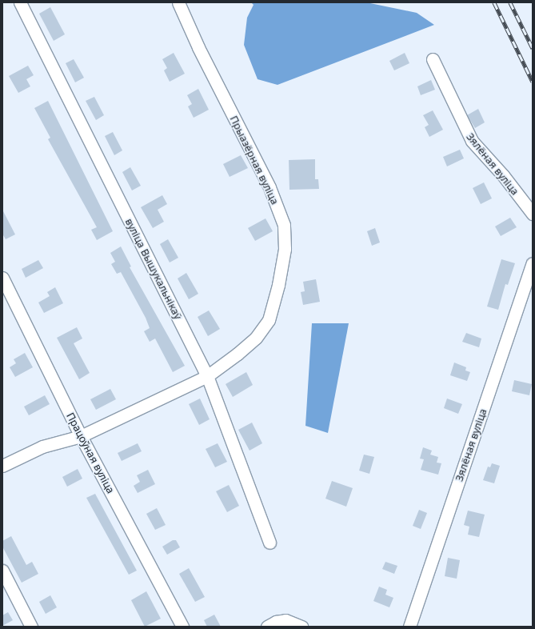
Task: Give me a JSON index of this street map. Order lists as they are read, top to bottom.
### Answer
{
  "streets": {
    "street": [
      "Прыазёрная вуліца",
      "Зялёная вуліца",
      "вуліца Вышукальнікаў",
      "Працоўная вуліца"
    ]
  },
  "crossings": [
    ["Прыазёрная вуліца", "вуліца Вышукальнікаў"],
    ["Прыазёрная вуліца", "Працоўная вуліца"]
  ]
}
